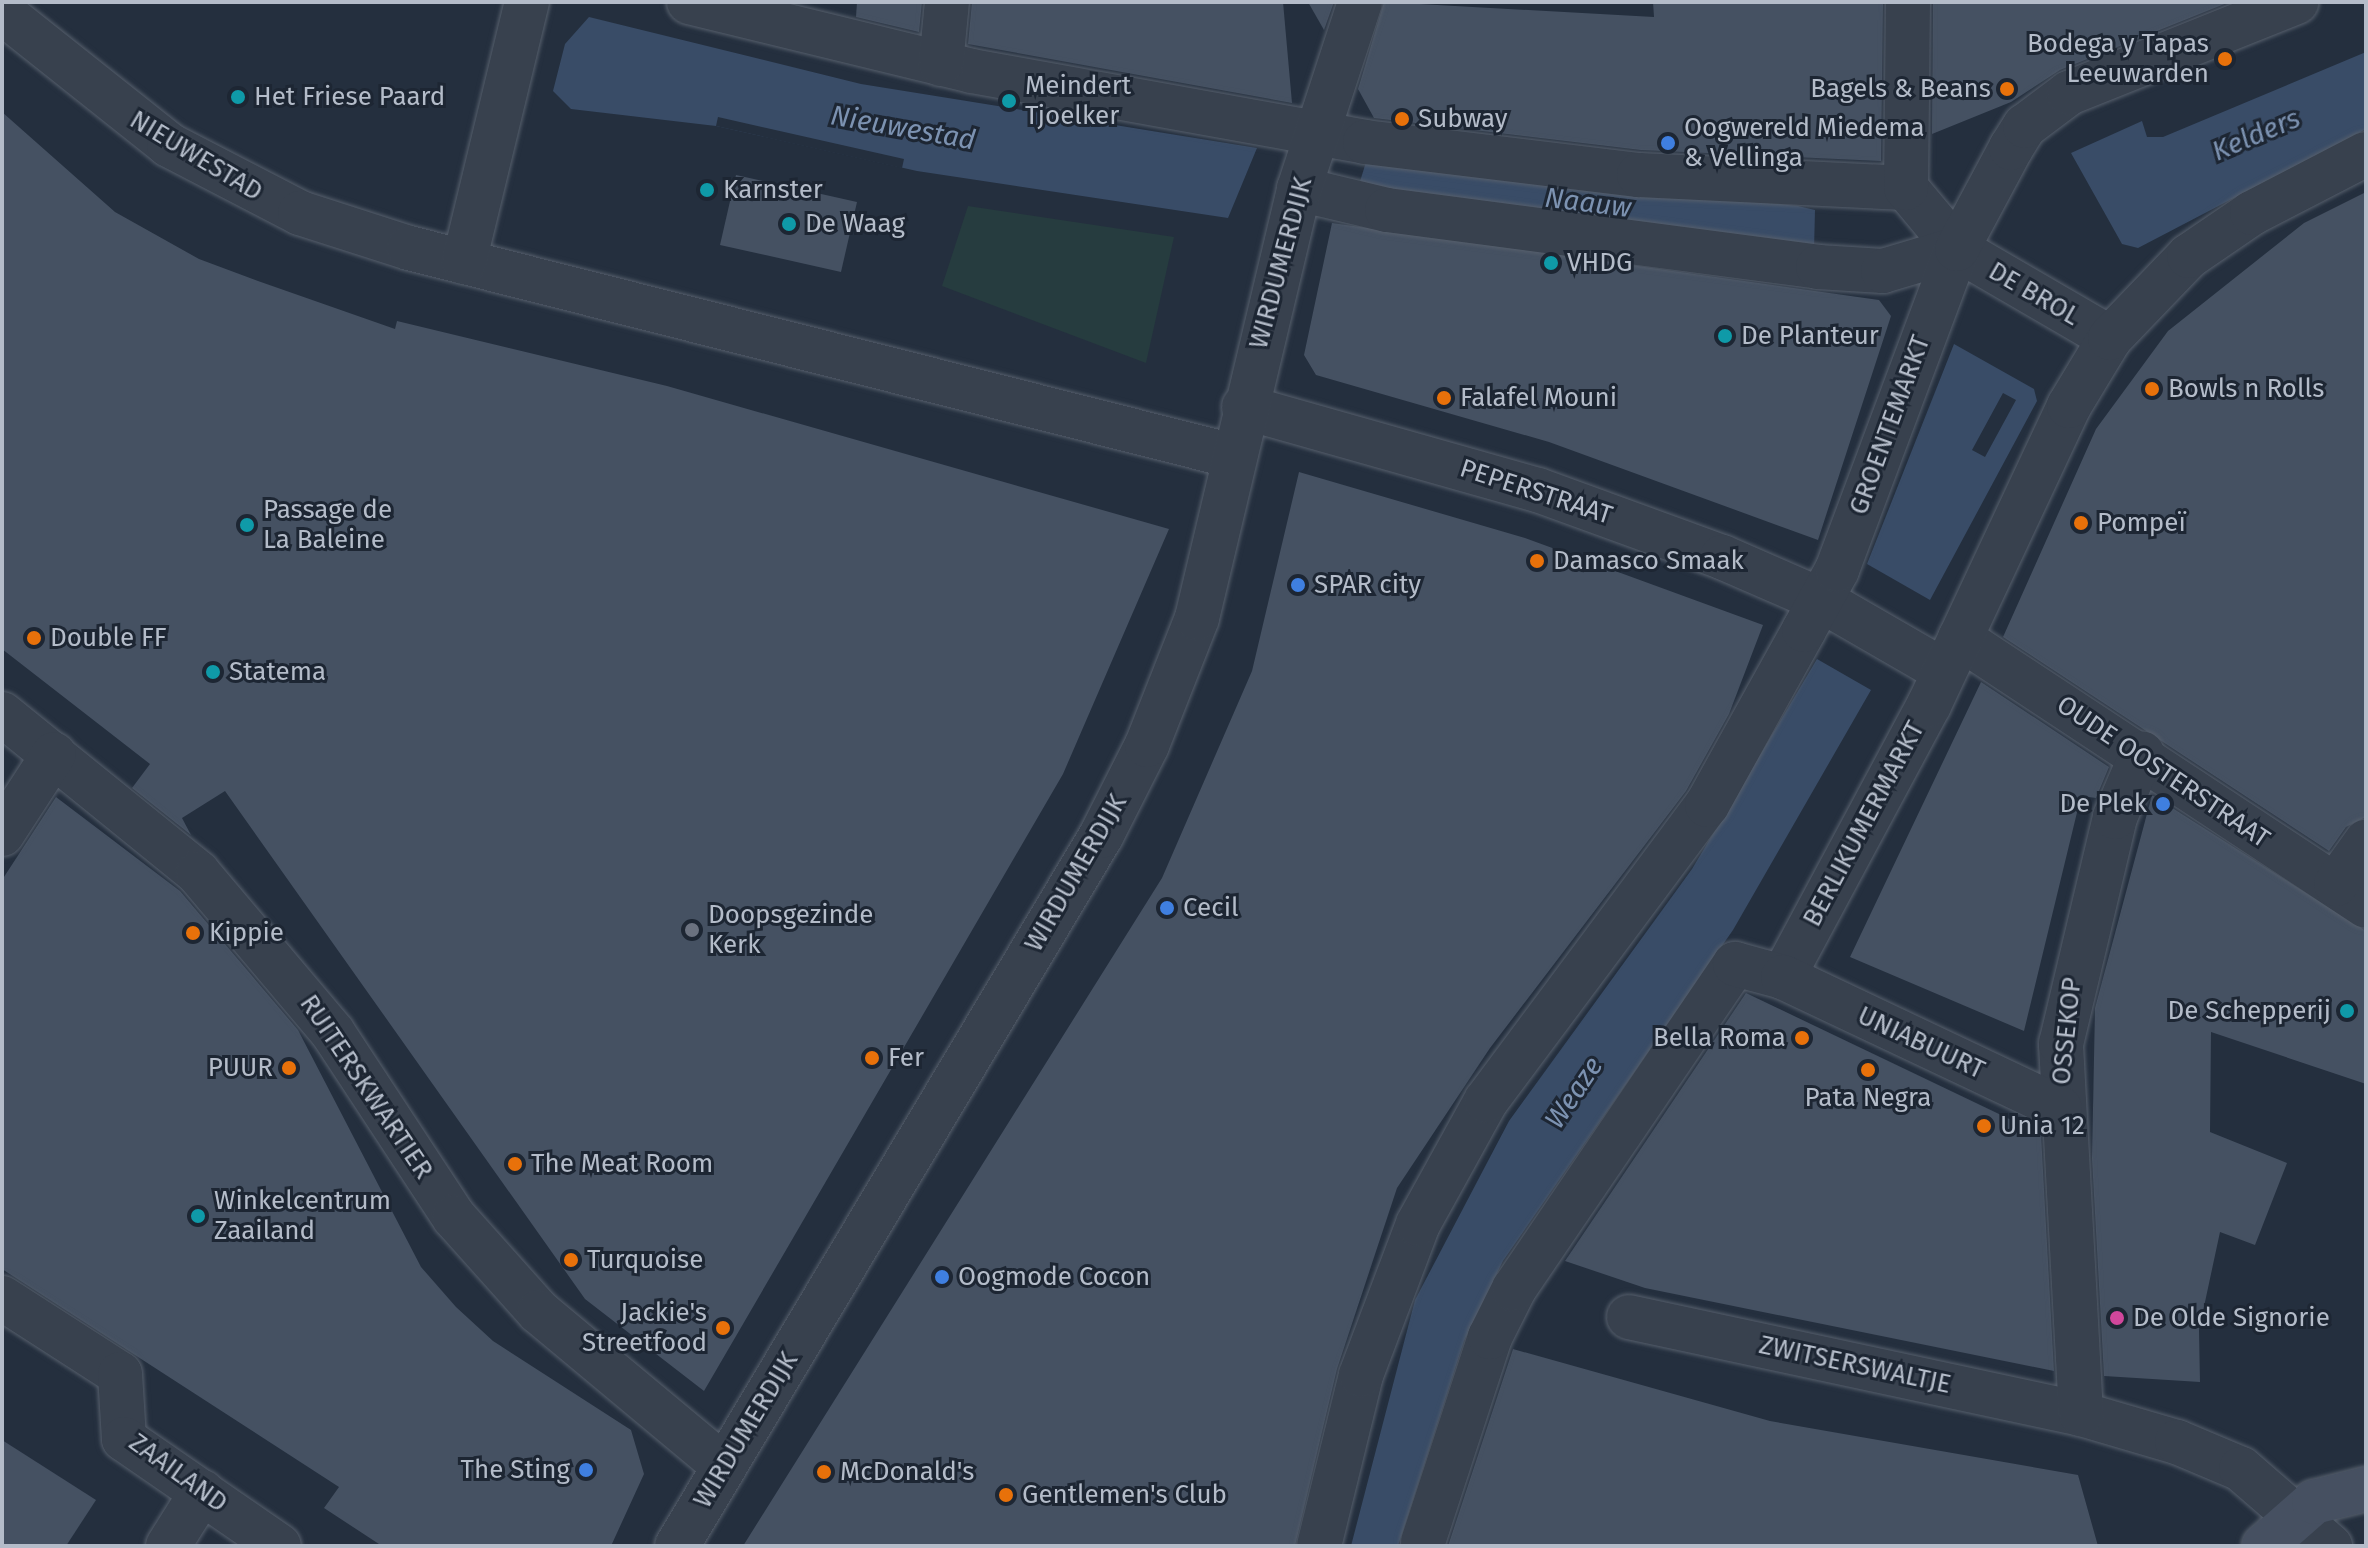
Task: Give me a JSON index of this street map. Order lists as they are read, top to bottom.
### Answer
{
  "streets": {
    "street": [
      "NIEUWESTAD",
      "WIRDUMERDIJK",
      "DE BROL",
      "GROENTEMARKT",
      "PEPERSTRAAT",
      "OUDE OOSTERSTRAAT",
      "BERLIKUMERMARKT",
      "OSSEKOP",
      "UNIABUURT",
      "RUITERSKWARTIER",
      "ZWITSERSWALTJE",
      "ZAAILAND"
    ]
  },
  "crossings": [
    ["NIEUWESTAD", "WIRDUMERDIJK"],
    ["WIRDUMERDIJK", "PEPERSTRAAT"],
    ["WIRDUMERDIJK", "RUITERSKWARTIER"],
    ["DE BROL", "GROENTEMARKT"],
    ["GROENTEMARKT", "PEPERSTRAAT"],
    ["PEPERSTRAAT", "OUDE OOSTERSTRAAT"],
    ["PEPERSTRAAT", "BERLIKUMERMARKT"],
    ["OUDE OOSTERSTRAAT", "BERLIKUMERMARKT"],
    ["OUDE OOSTERSTRAAT", "OSSEKOP"],
    ["BERLIKUMERMARKT", "UNIABUURT"],
    ["OSSEKOP", "UNIABUURT"],
    ["OSSEKOP", "ZWITSERSWALTJE"]
  ],
  "water": [
    "Nieuwestad",
    "Kelders",
    "Naauw",
    "Weaze"
  ],
  "places": [
    "Bodega y Tapas Leeuwarden",
    "Bagels & Beans",
    "Het Friese Paard",
    "Meindert Tjoelker",
    "Subway",
    "Oogwereld Miedema & Vellinga",
    "Karnster",
    "De Waag",
    "VHDG",
    "De Planteur",
    "Bowls n Rolls",
    "Falafel Mouni",
    "Pompeï",
    "Passage de La Baleine",
    "Damasco Smaak",
    "SPAR city",
    "Double FF",
    "Statema",
    "De Plek",
    "Cecil",
    "Doopsgezinde Kerk",
    "Kippie",
    "De Schepperij",
    "Bella Roma",
    "Fer",
    "PUUR",
    "Pata Negra",
    "Unia 12",
    "The Meat Room",
    "Winkelcentrum Zaailand",
    "Turquoise",
    "Oogmode Cocon",
    "De Olde Signorie",
    "Jackie's Streetfood",
    "The Sting",
    "McDonald's",
    "Gentlemen's Club"
  ]
}
